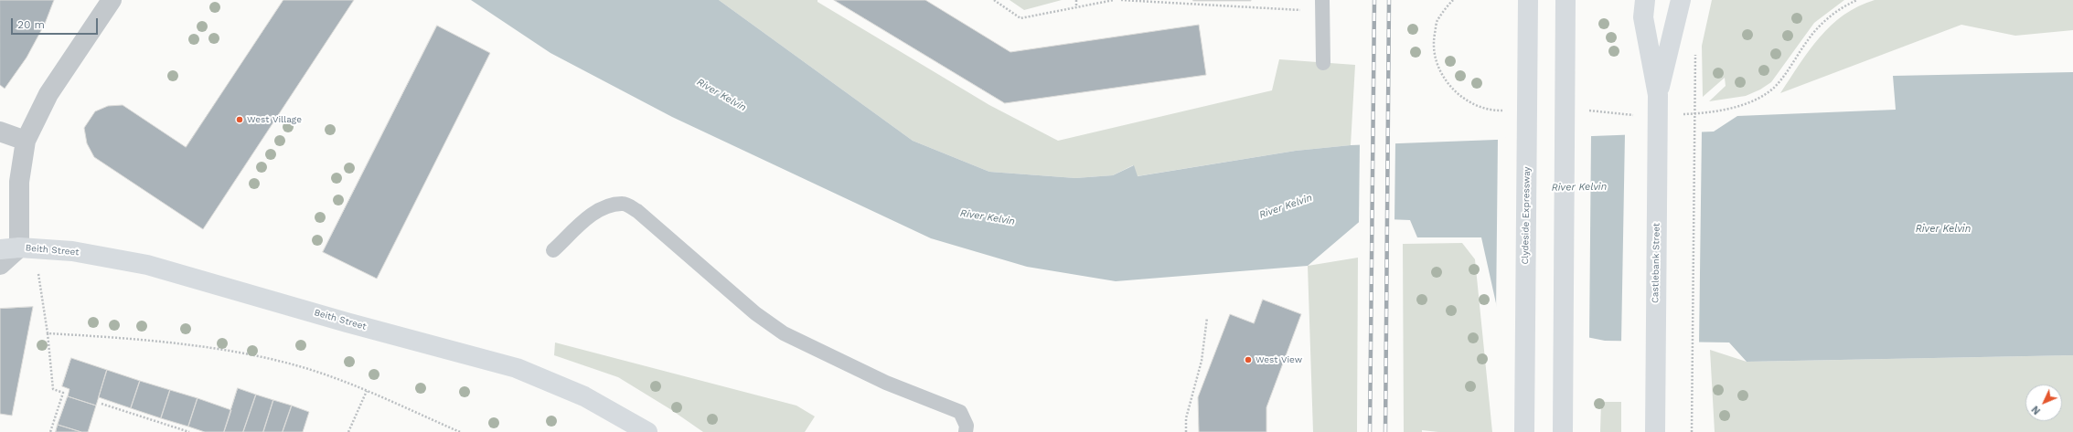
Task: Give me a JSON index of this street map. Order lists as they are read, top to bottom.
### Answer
{
  "streets": {
    "main road": ["Clydeside Expressway", "Beith Street", "Castlebank Street"]
  },
  "water": ["River Kelvin"],
  "places": ["West Village", "West View"],
  "scale_bar": "20 m",
  "north": "bottom left"
}
